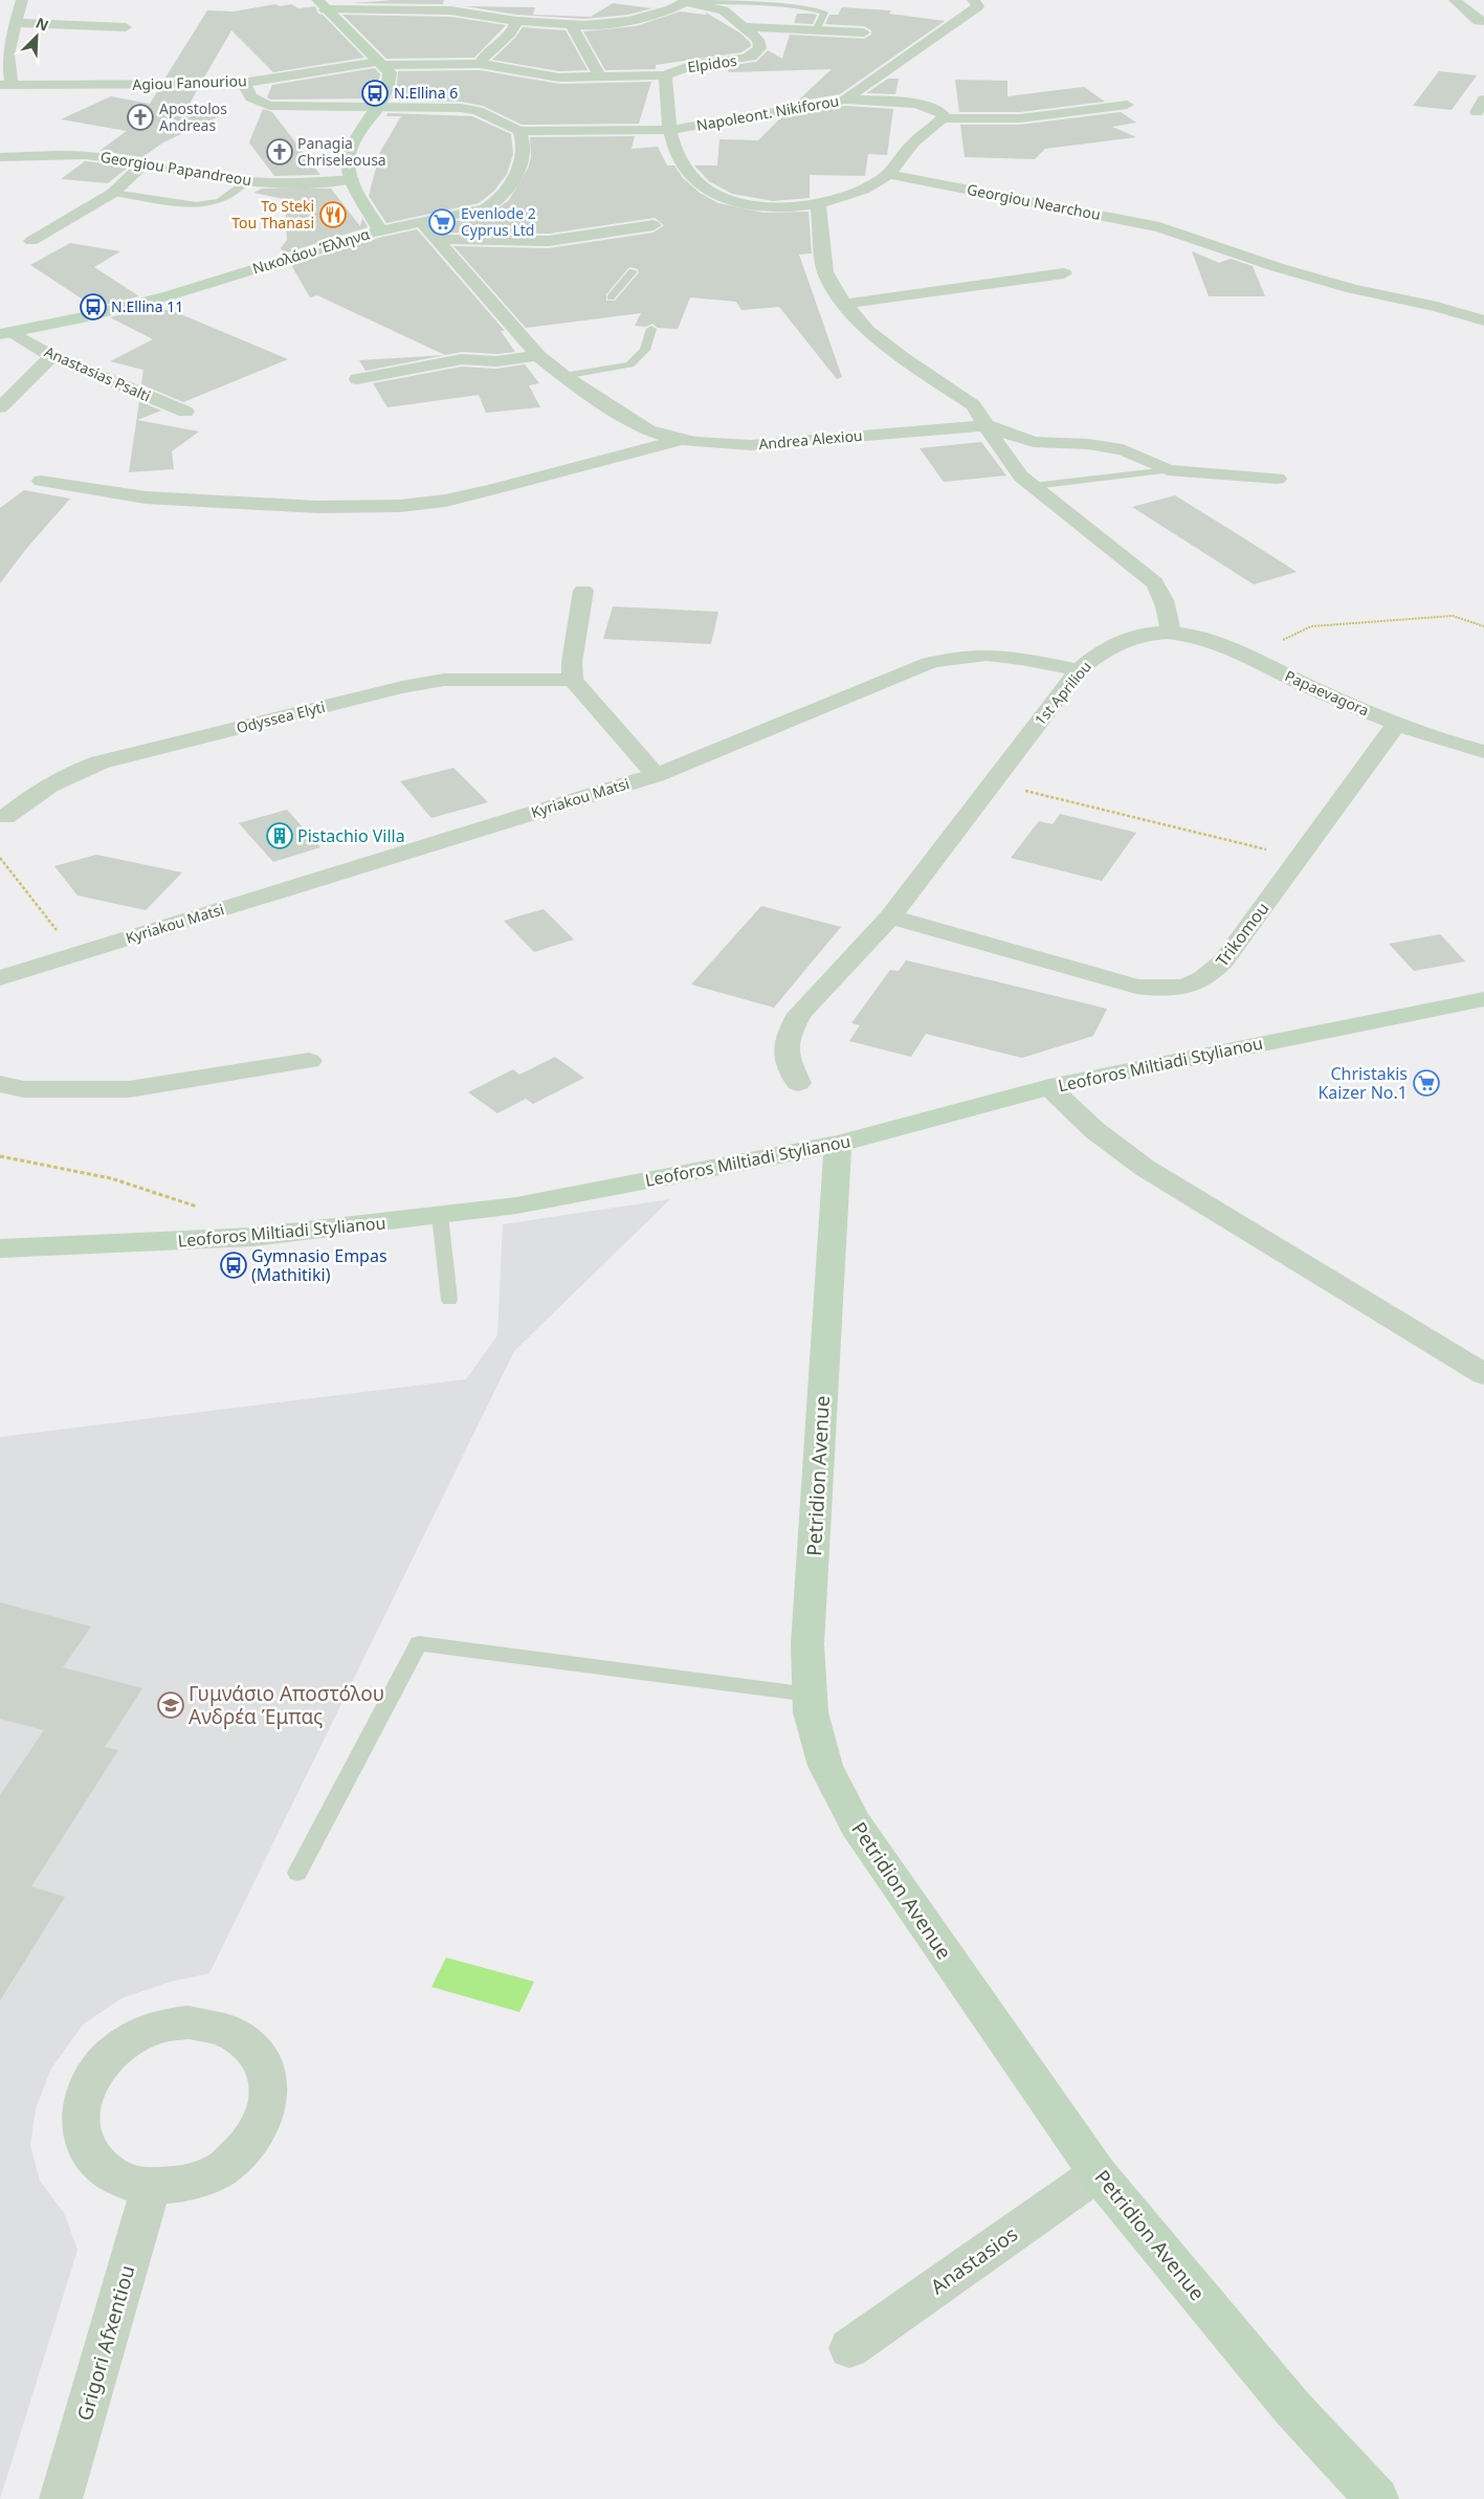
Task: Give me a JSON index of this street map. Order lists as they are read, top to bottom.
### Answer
{
  "streets": {
    "street": [
      "Elpidos",
      "Agiou Fanouriou",
      "Napoleont. Nikiforou",
      "Georgiou Papandreou",
      "Georgiou Nearchou",
      "Νικολάου Έλληνα",
      "Anastasias Psalti",
      "Andrea Alexiou",
      "1st Apriliou",
      "Papaevagora",
      "Odyssea Elyti",
      "Kyriakou Matsi",
      "Trikomou",
      "Leoforos Miltiadi Stylianou",
      "Petridion Avenue",
      "Anastasios",
      "Grigori Afxentiou"
    ]
  },
  "crossings": [
    ["Elpidos", "Agiou Fanouriou"],
    ["Agiou Fanouriou", "Napoleont. Nikiforou"],
    ["Agiou Fanouriou", "Νικολάου Έλληνα"],
    ["Napoleont. Nikiforou", "Georgiou Papandreou"],
    ["Napoleont. Nikiforou", "Νικολάου Έλληνα"],
    ["Napoleont. Nikiforou", "Andrea Alexiou"],
    ["Georgiou Papandreou", "Νικολάου Έλληνα"],
    ["Georgiou Papandreou", "Andrea Alexiou"],
    ["Νικολάου Έλληνα", "Anastasias Psalti"],
    ["Νικολάου Έλληνα", "Andrea Alexiou"],
    ["1st Apriliou", "Papaevagora"],
    ["1st Apriliou", "Kyriakou Matsi"],
    ["1st Apriliou", "Trikomou"],
    ["Papaevagora", "Trikomou"],
    ["Leoforos Miltiadi Stylianou", "Petridion Avenue"],
    ["Petridion Avenue", "Anastasios"]
  ],
  "places": {
    "bus stop": ["N.Ellina 6", "N.Ellina 11", "Gymnasio Empas (Mathitiki)"],
    "church": ["Apostolos Andreas", "Panagia Chriseleousa"],
    "restaurant": ["To Steki Tou Thanasi"],
    "supermarket": ["Evenlode 2 Cyprus Ltd", "Christakis Kaizer No.1"],
    "building": ["Pistachio Villa"],
    "school or university": ["Γυμνάσιο Αποστόλου Ανδρέα Έμπας"]
  },
  "north": "top right"
}
